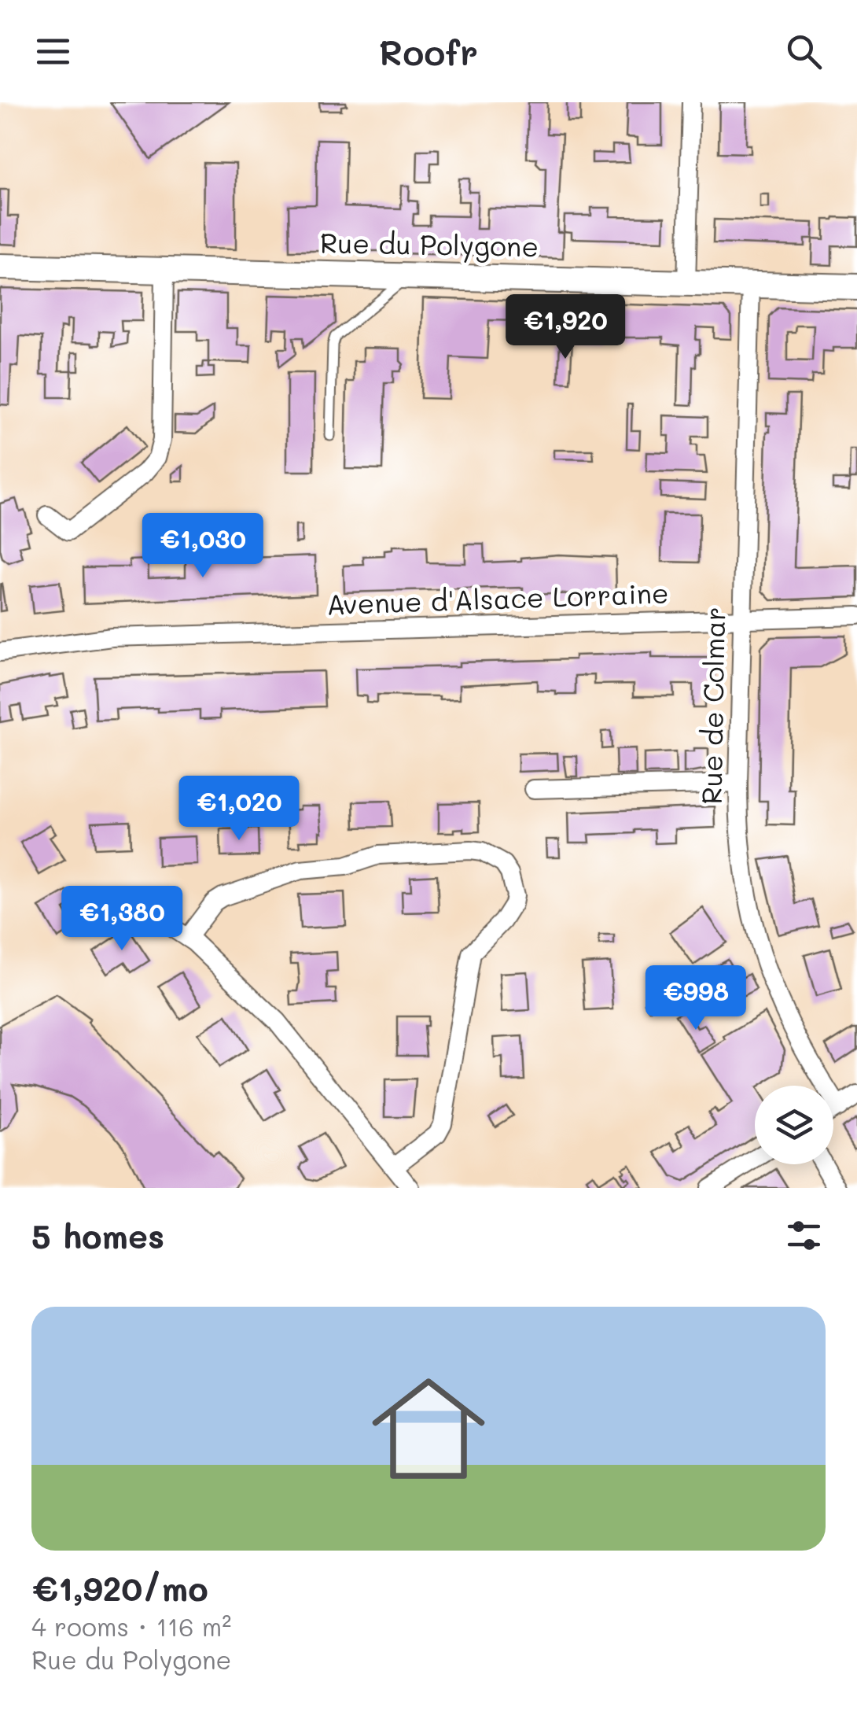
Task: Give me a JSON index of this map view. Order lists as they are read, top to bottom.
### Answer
{
  "streets": {
    "street": ["Rue du Polygone", "Avenue d'Alsace Lorraine", "Rue de Colmar"]
  },
  "crossings": [
    ["Rue du Polygone", "Rue de Colmar"],
    ["Avenue d'Alsace Lorraine", "Rue de Colmar"]
  ],
  "page": {
    "header": "Roofr",
    "price": [
      "€1,920",
      "€1,030",
      "€1,020",
      "€1,380",
      "€998"
    ],
    "heading": "5 homes",
    "list": [
      {
        "name": "€1,920/mo",
        "note": "4 rooms · 116 m² · Rue du Polygone"
      }
    ]
  }
}
